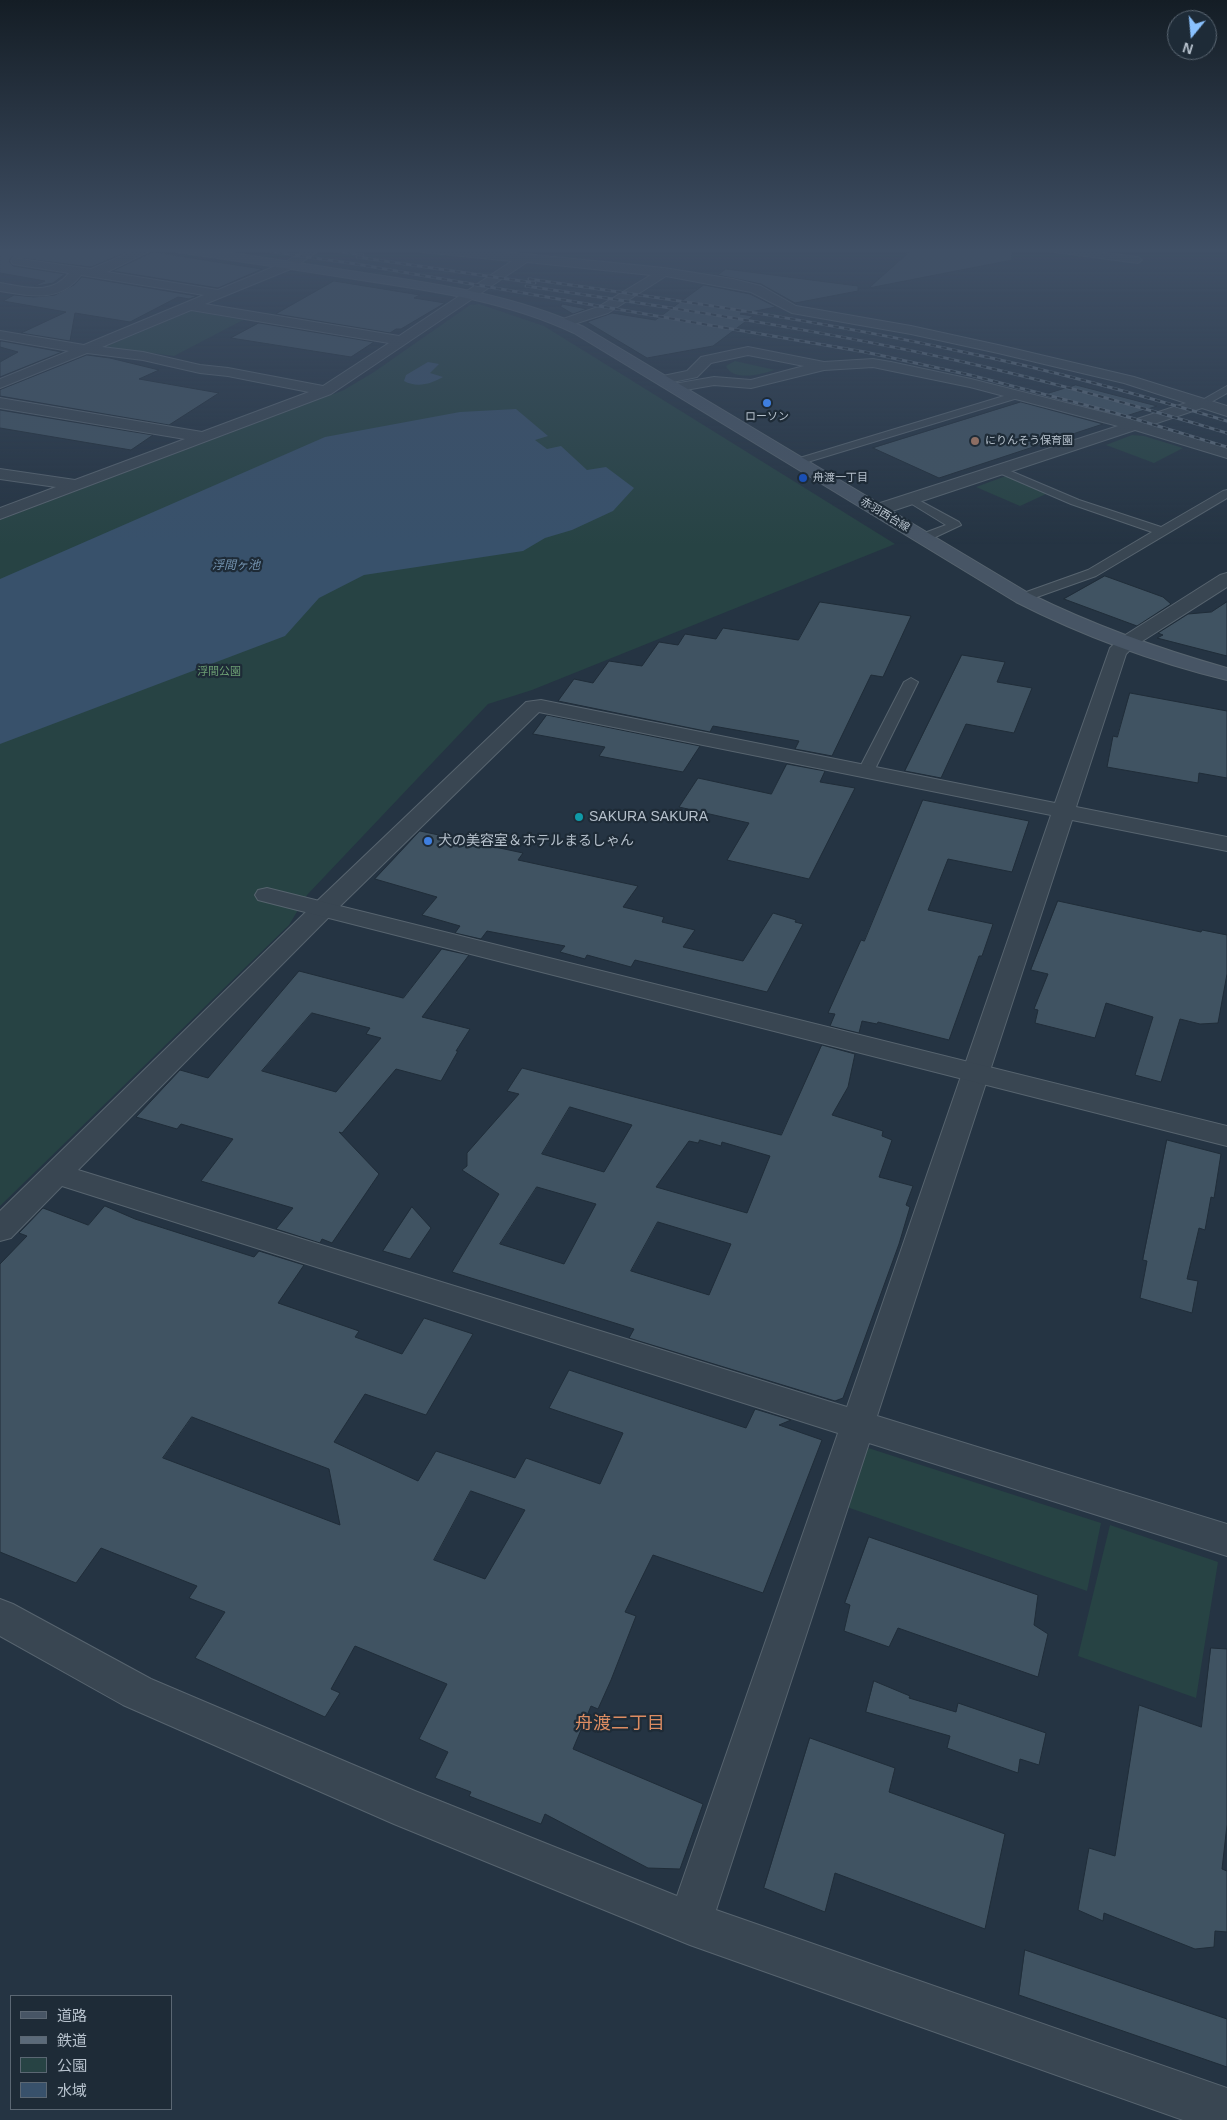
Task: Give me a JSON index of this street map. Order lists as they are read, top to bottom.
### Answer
{
  "streets": {
    "main road": ["赤羽西台線"]
  },
  "districts": ["舟渡二丁目"],
  "water": ["浮間ヶ池"],
  "parks": ["浮間公園"],
  "places": [
    "ローソン",
    "にりんそう保育園",
    "舟渡一丁目",
    "SAKURA SAKURA",
    "犬の美容室＆ホテルまるしゃん"
  ],
  "legend": [
    "道路",
    "鉄道",
    "公園",
    "水域"
  ],
  "north": "bottom"
}
